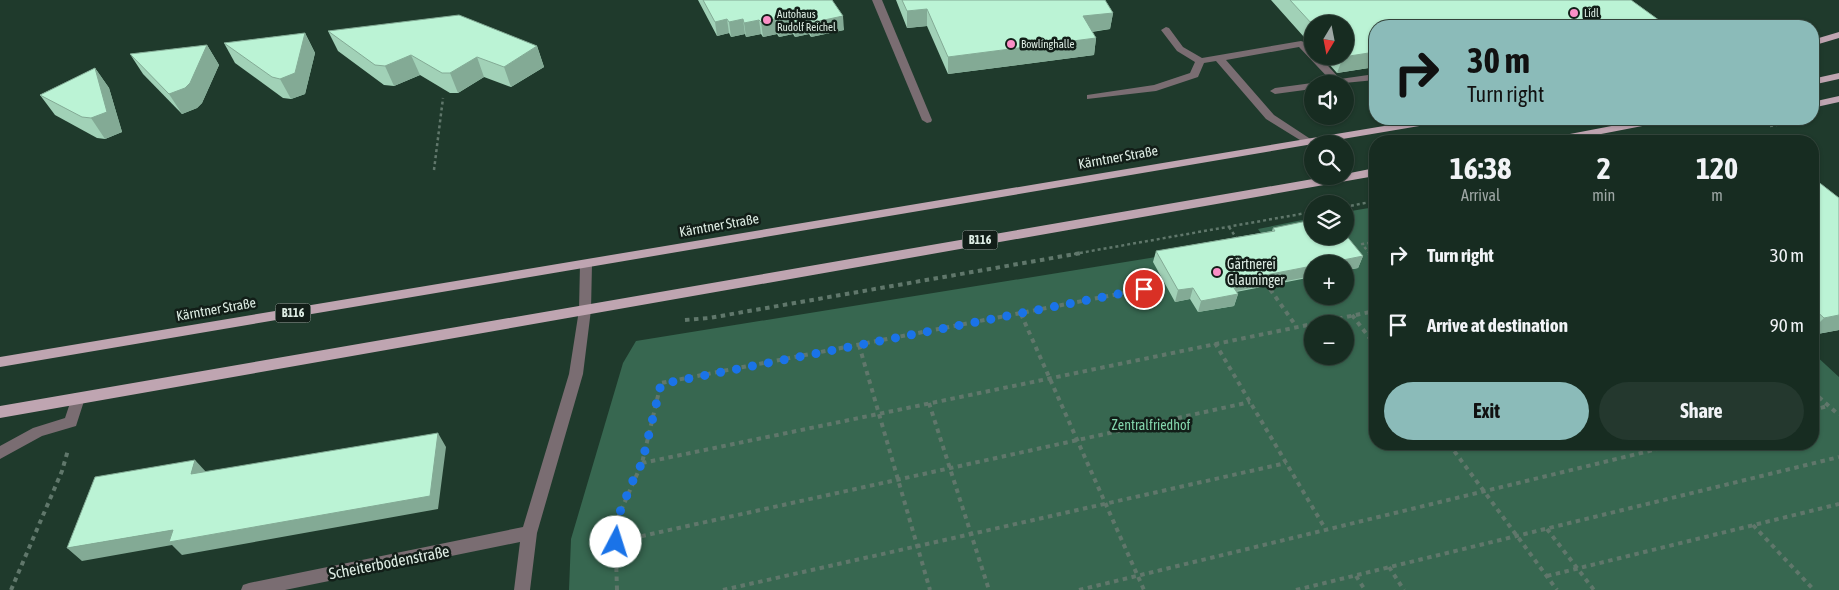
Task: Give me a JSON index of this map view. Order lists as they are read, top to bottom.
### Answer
{
  "streets": {
    "main road": ["Kärntner Straße", "B116"],
    "street": ["Scheiterbodenstraße"]
  },
  "parks": ["Zentralfriedhof"],
  "places": [
    "Lidl",
    "Autohaus Rudolf Reichel",
    "Bowlinghalle",
    "Gärtnerei Glauninger"
  ],
  "north": "bottom",
  "page": {
    "map_buttons": ["+", "−"],
    "turn": ["30 m", "Turn right"],
    "eta": [
      "16:38",
      "Arrival",
      "2",
      "min",
      "120",
      "m"
    ],
    "list": [
      {
        "name": "Turn right",
        "value": "30 m"
      },
      {
        "name": "Arrive at destination",
        "value": "90 m"
      }
    ],
    "buttons": ["Exit", "Share"]
  }
}
